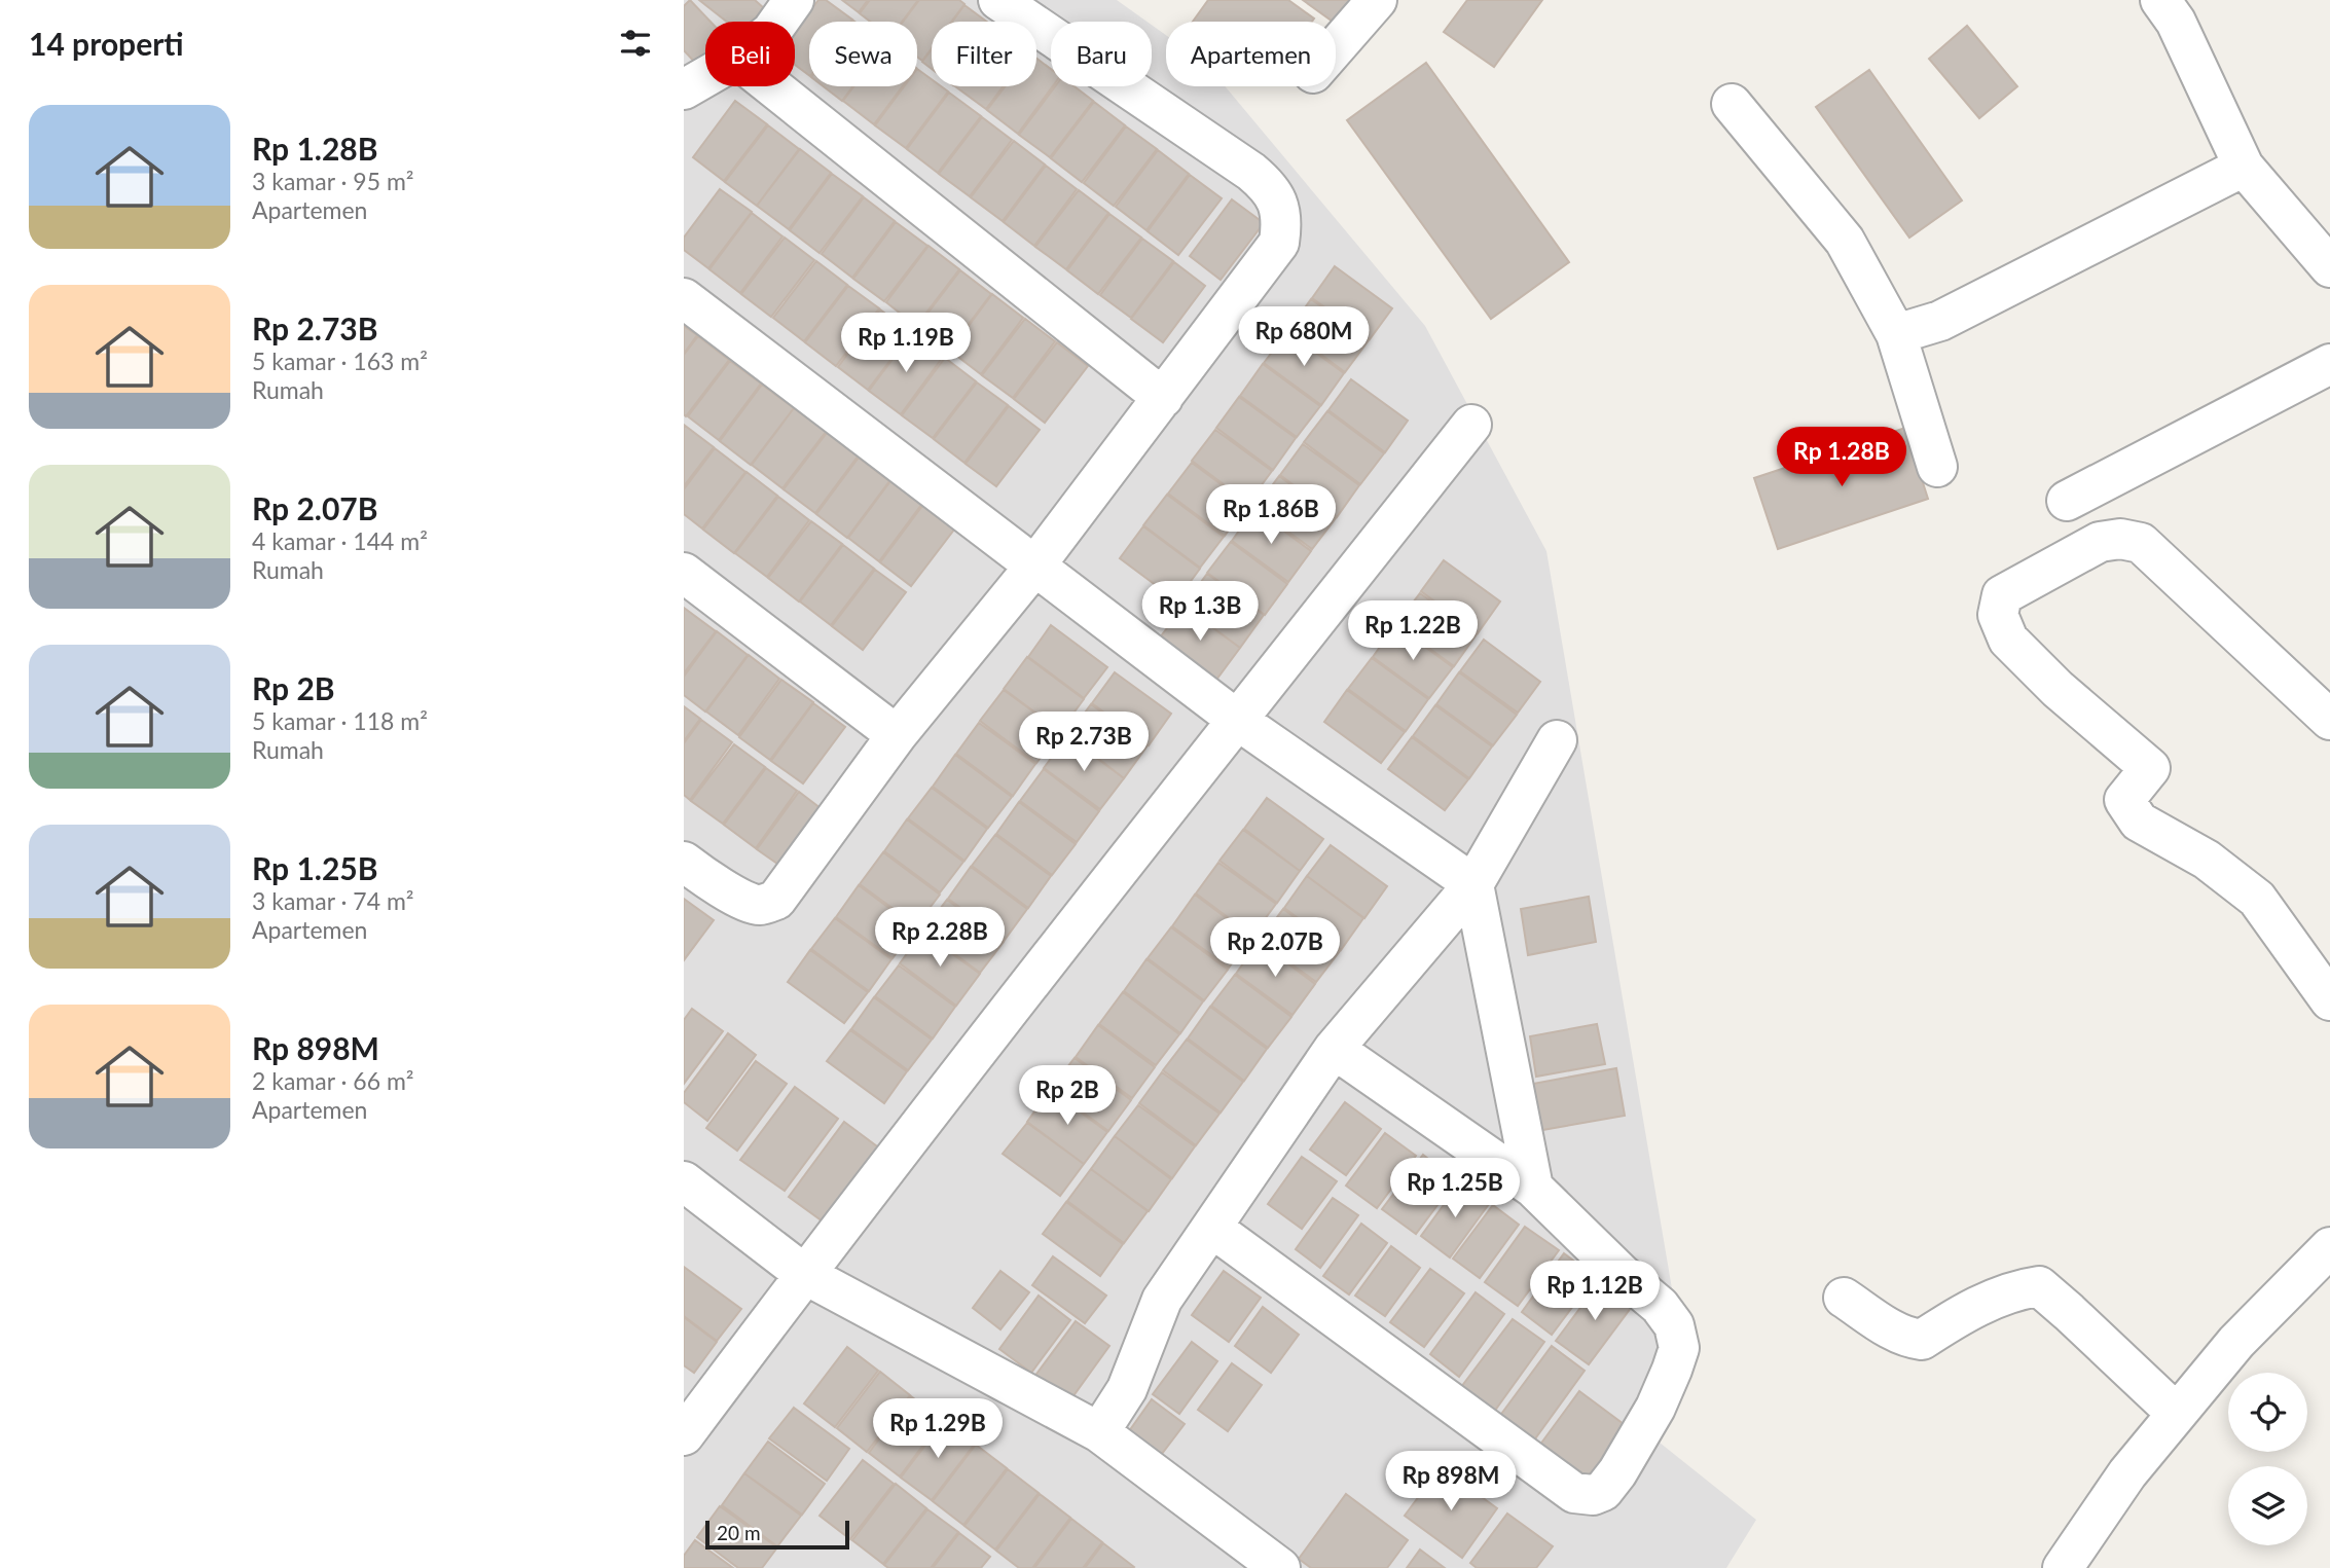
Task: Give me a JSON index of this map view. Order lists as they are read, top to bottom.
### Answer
{
  "scale_bar": "20 m",
  "page": {
    "heading": "14 properti",
    "chip": [
      "Beli",
      "Sewa",
      "Filter",
      "Baru",
      "Apartemen"
    ],
    "list": [
      {
        "name": "Rp 1.28B",
        "note": "3 kamar · 95 m² · Apartemen"
      },
      {
        "name": "Rp 2.73B",
        "note": "5 kamar · 163 m² · Rumah"
      },
      {
        "name": "Rp 2.07B",
        "note": "4 kamar · 144 m² · Rumah"
      },
      {
        "name": "Rp 2B",
        "note": "5 kamar · 118 m² · Rumah"
      },
      {
        "name": "Rp 1.25B",
        "note": "3 kamar · 74 m² · Apartemen"
      },
      {
        "name": "Rp 898M",
        "note": "2 kamar · 66 m² · Apartemen"
      }
    ],
    "price": [
      "Rp 680M",
      "Rp 1.19B",
      "Rp 1.28B",
      "Rp 1.86B",
      "Rp 1.3B",
      "Rp 1.22B",
      "Rp 2.73B",
      "Rp 2.28B",
      "Rp 2.07B",
      "Rp 2B",
      "Rp 1.25B",
      "Rp 1.12B",
      "Rp 1.29B",
      "Rp 898M"
    ],
    "scale": "20 m"
  }
}
